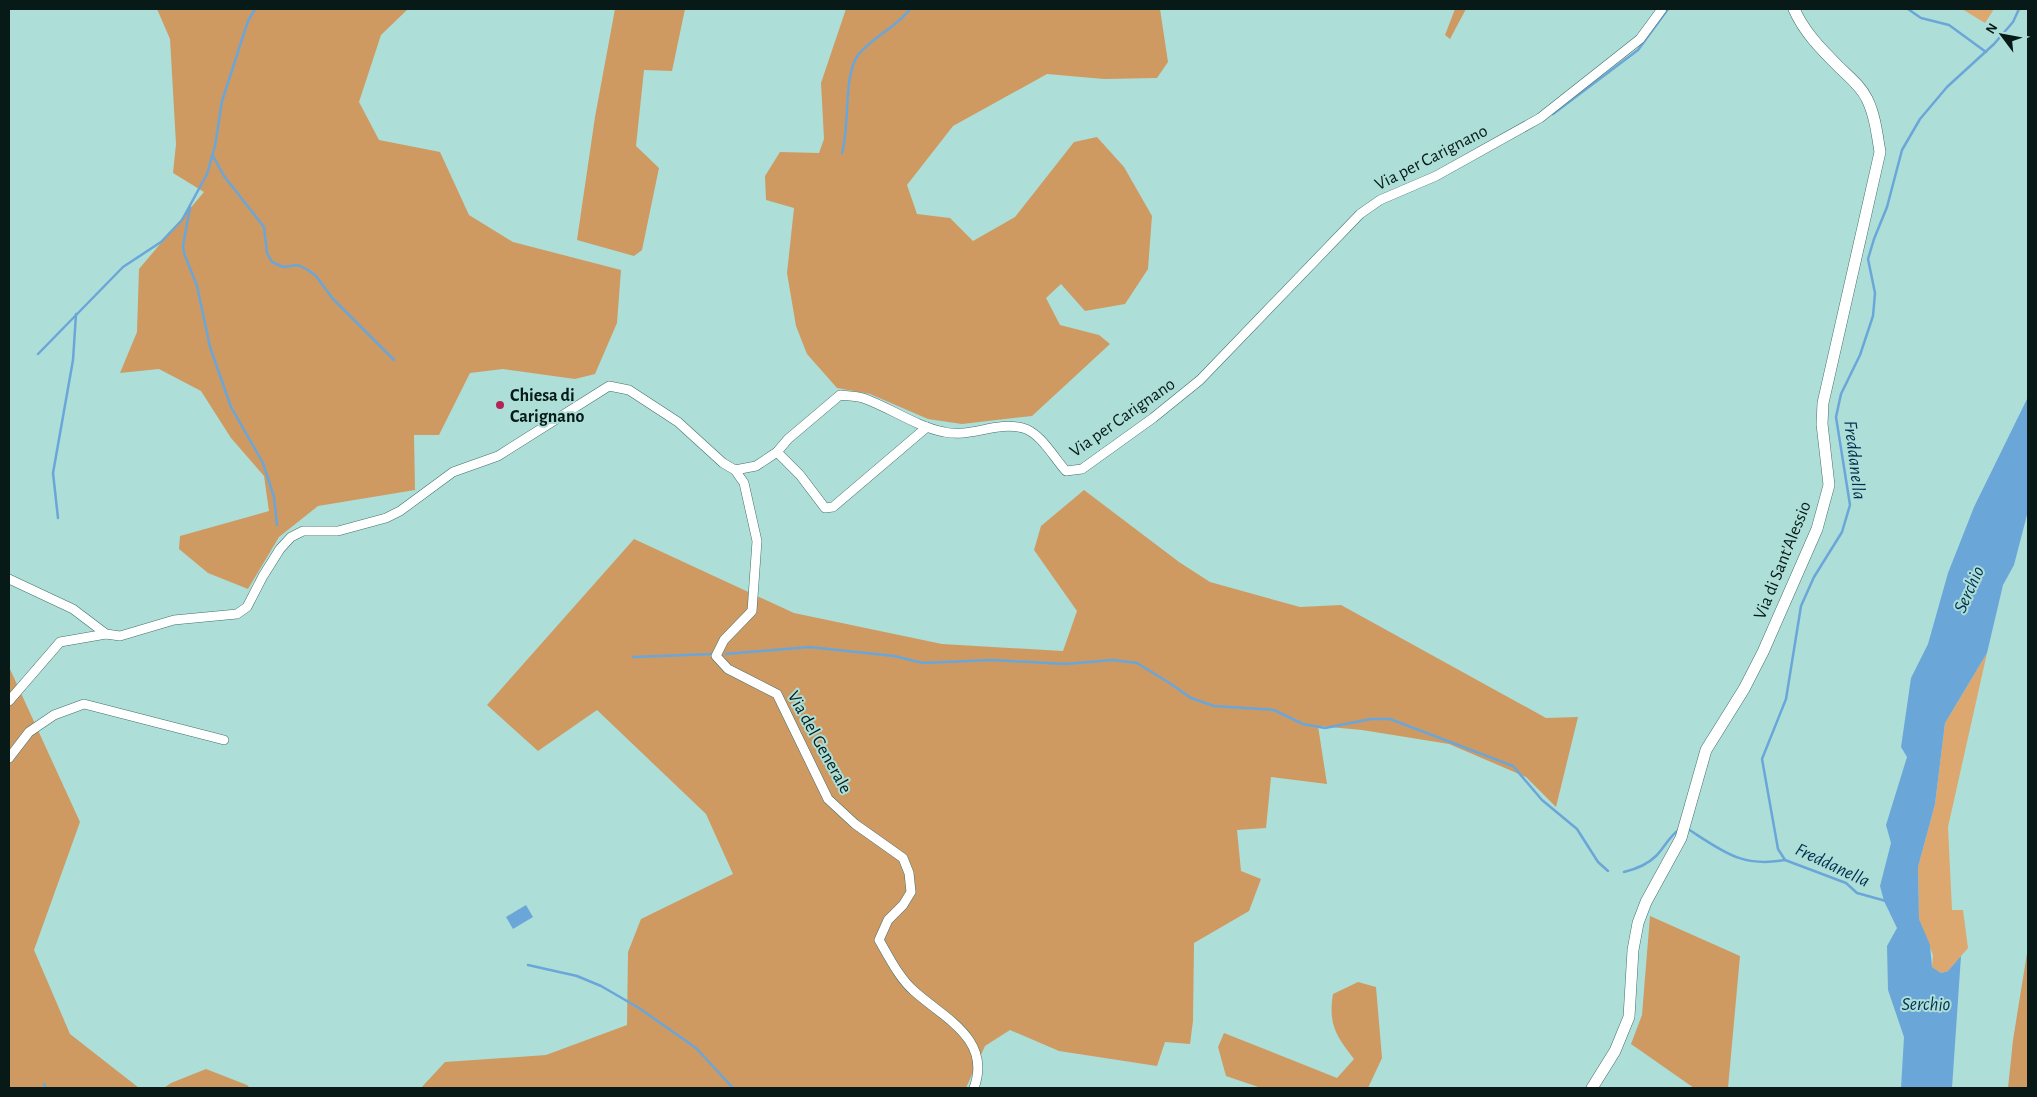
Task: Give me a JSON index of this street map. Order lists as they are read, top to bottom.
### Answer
{
  "streets": {
    "street": ["Via per Carignano", "Via di Sant'Alessio", "Via del Generale"]
  },
  "crossings": [
    ["Via per Carignano", "Via del Generale"]
  ],
  "water": ["Freddanella", "Serchio"],
  "places": ["Chiesa di Carignano"],
  "north": "top left"
}
